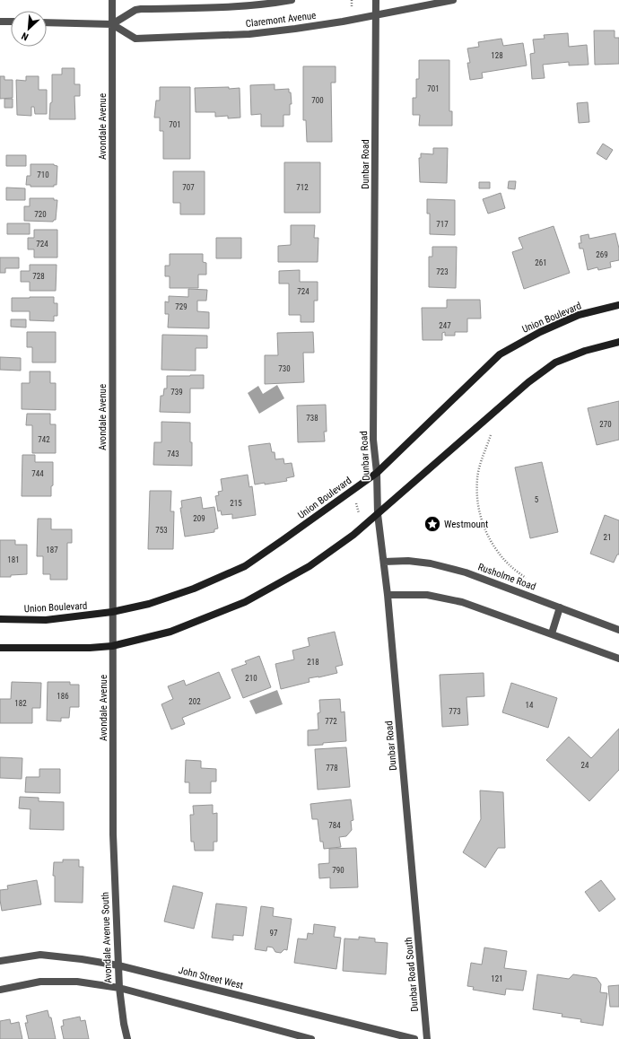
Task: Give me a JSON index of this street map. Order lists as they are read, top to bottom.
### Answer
{
  "streets": {
    "street": [
      "Claremont Avenue",
      "Avondale Avenue",
      "Dunbar Road",
      "Union Boulevard",
      "Rusholme Road",
      "Avondale Avenue South",
      "Dunbar Road South",
      "John Street West"
    ]
  },
  "crossings": [
    ["Claremont Avenue", "Avondale Avenue"],
    ["Claremont Avenue", "Dunbar Road"],
    ["Avondale Avenue", "Union Boulevard"],
    ["Avondale Avenue", "Avondale Avenue South"],
    ["Dunbar Road", "Union Boulevard"],
    ["Dunbar Road", "Rusholme Road"],
    ["Dunbar Road", "Dunbar Road South"],
    ["Avondale Avenue South", "John Street West"]
  ],
  "places": {
    "place": ["Westmount"]
  },
  "house_numbers": [
    "128",
    "701",
    "700",
    "701",
    "710",
    "707",
    "712",
    "720",
    "717",
    "724",
    "269",
    "261",
    "723",
    "728",
    "724",
    "729",
    "247",
    "730",
    "739",
    "738",
    "270",
    "742",
    "743",
    "744",
    "5",
    "215",
    "209",
    "753",
    "21",
    "187",
    "181",
    "218",
    "210",
    "186",
    "202",
    "182",
    "14",
    "773",
    "772",
    "24",
    "778",
    "784",
    "790",
    "97",
    "121"
  ],
  "north": "bottom left"
}
